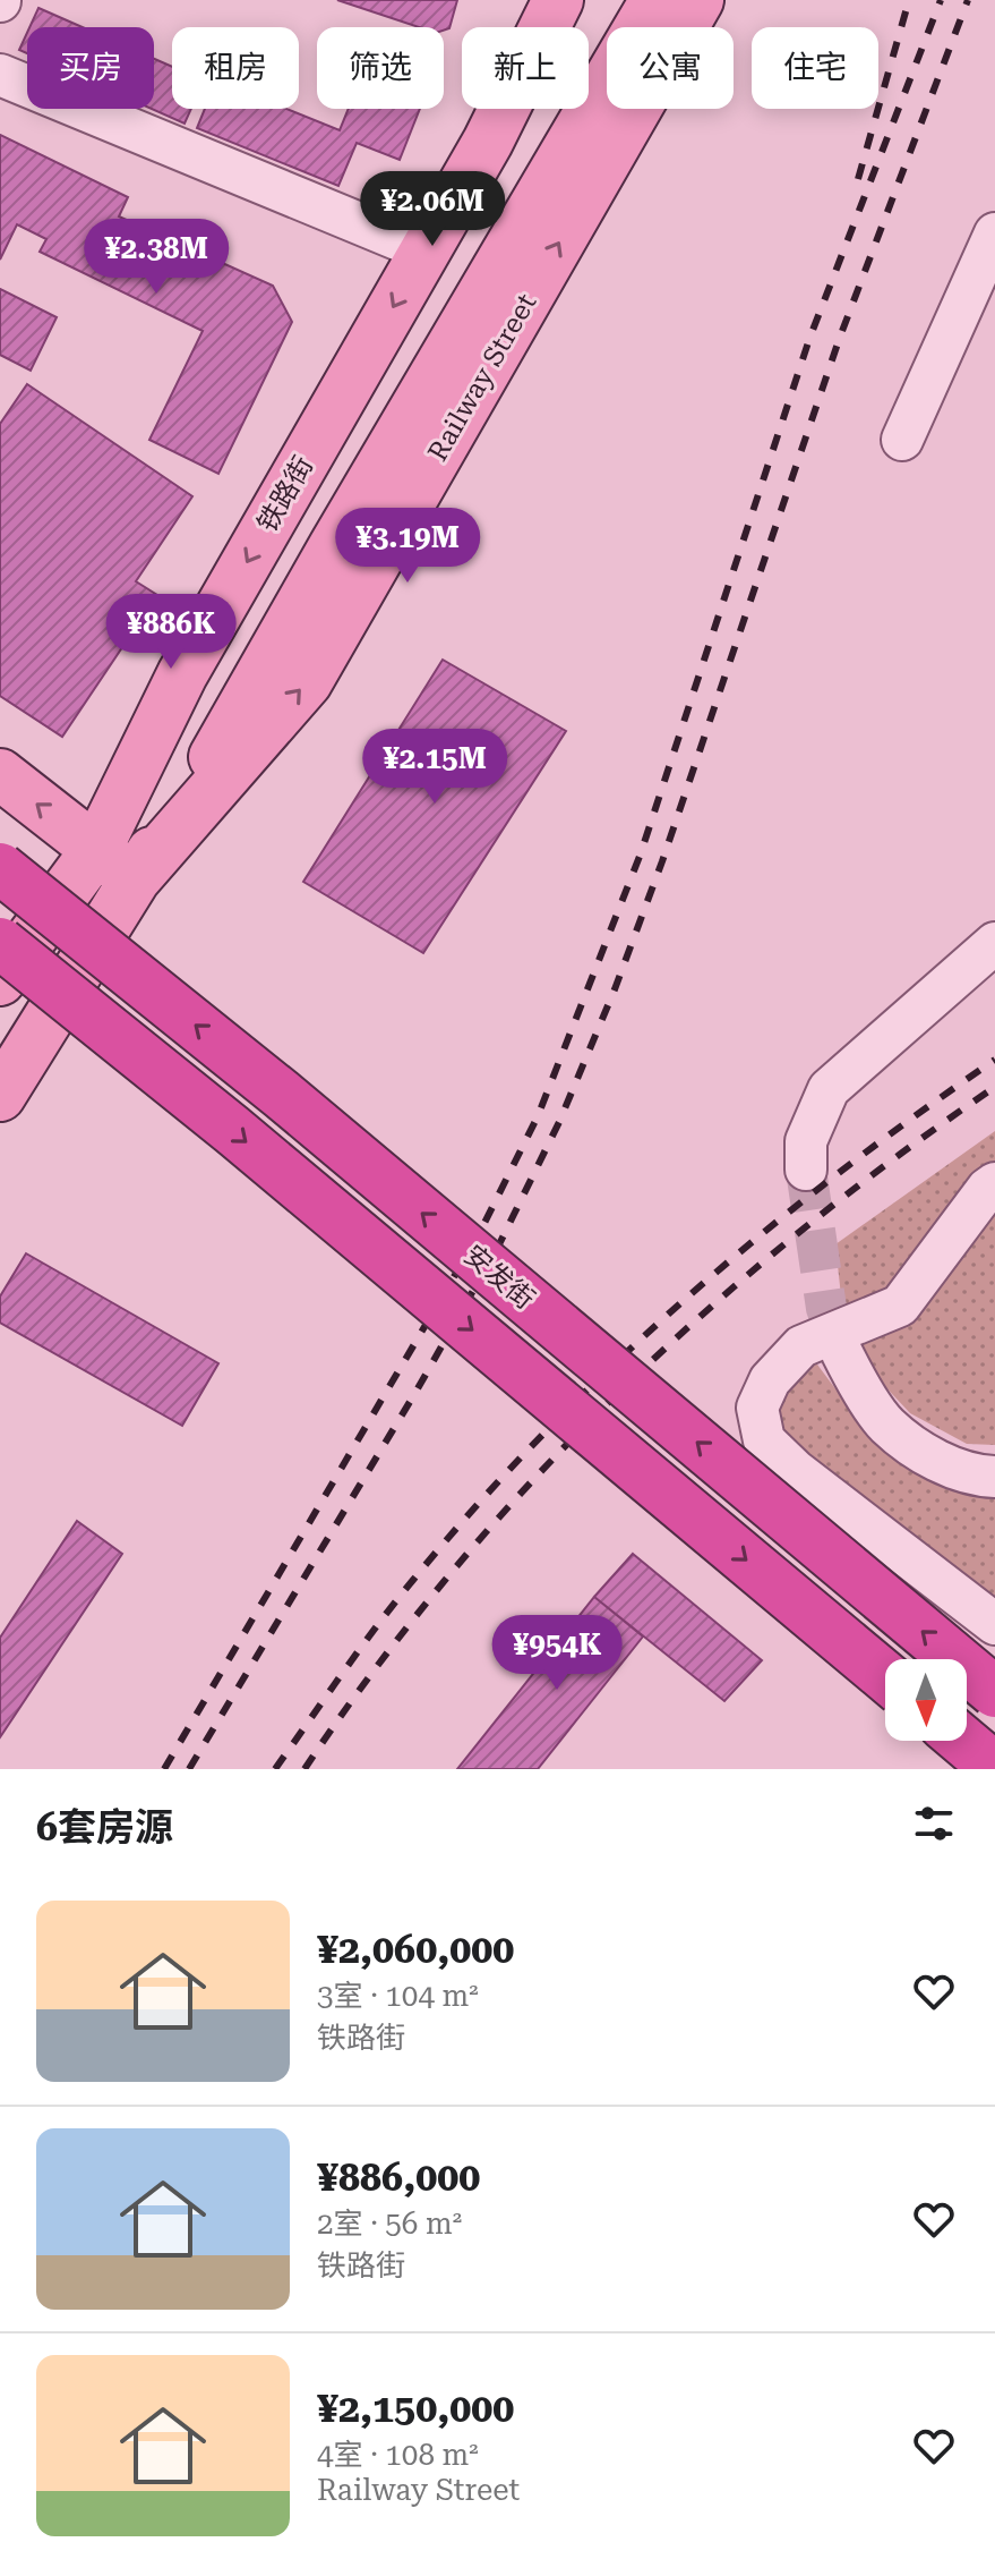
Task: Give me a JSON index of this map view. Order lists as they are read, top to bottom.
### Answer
{
  "streets": {
    "highway": ["安发街"],
    "main road": ["Railway Street", "铁路街"]
  },
  "crossings": [
    ["Railway Street", "铁路街"]
  ],
  "north": "bottom",
  "page": {
    "chip": [
      "买房",
      "租房",
      "筛选",
      "新上",
      "公寓",
      "住宅"
    ],
    "price": [
      "¥2.06M",
      "¥2.38M",
      "¥3.19M",
      "¥886K",
      "¥2.15M",
      "¥954K"
    ],
    "heading": "6套房源",
    "list": [
      {
        "name": "¥2,060,000",
        "note": "3室 · 104 m² · 铁路街"
      },
      {
        "name": "¥886,000",
        "note": "2室 · 56 m² · 铁路街"
      },
      {
        "name": "¥2,150,000",
        "note": "4室 · 108 m² · Railway Street"
      }
    ]
  }
}
